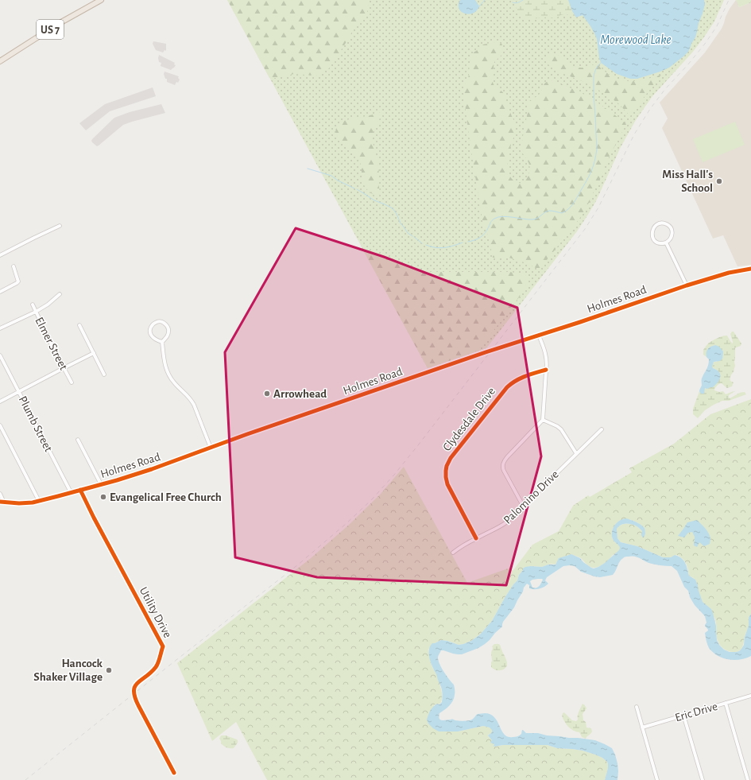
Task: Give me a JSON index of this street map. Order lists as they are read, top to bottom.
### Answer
{
  "streets": {
    "highway": ["US 7"],
    "street": [
      "Holmes Road",
      "Elmer Street",
      "Clydesdale Drive",
      "Plumb Street",
      "Palomino Drive",
      "Utility Drive",
      "Eric Drive"
    ]
  },
  "crossings": [
    ["Holmes Road", "Plumb Street"],
    ["Holmes Road", "Utility Drive"],
    ["Clydesdale Drive", "Palomino Drive"]
  ],
  "water": ["Morewood Lake"],
  "places": [
    "Miss Hall's School",
    "Arrowhead",
    "Evangelical Free Church",
    "Hancock Shaker Village"
  ]
}
